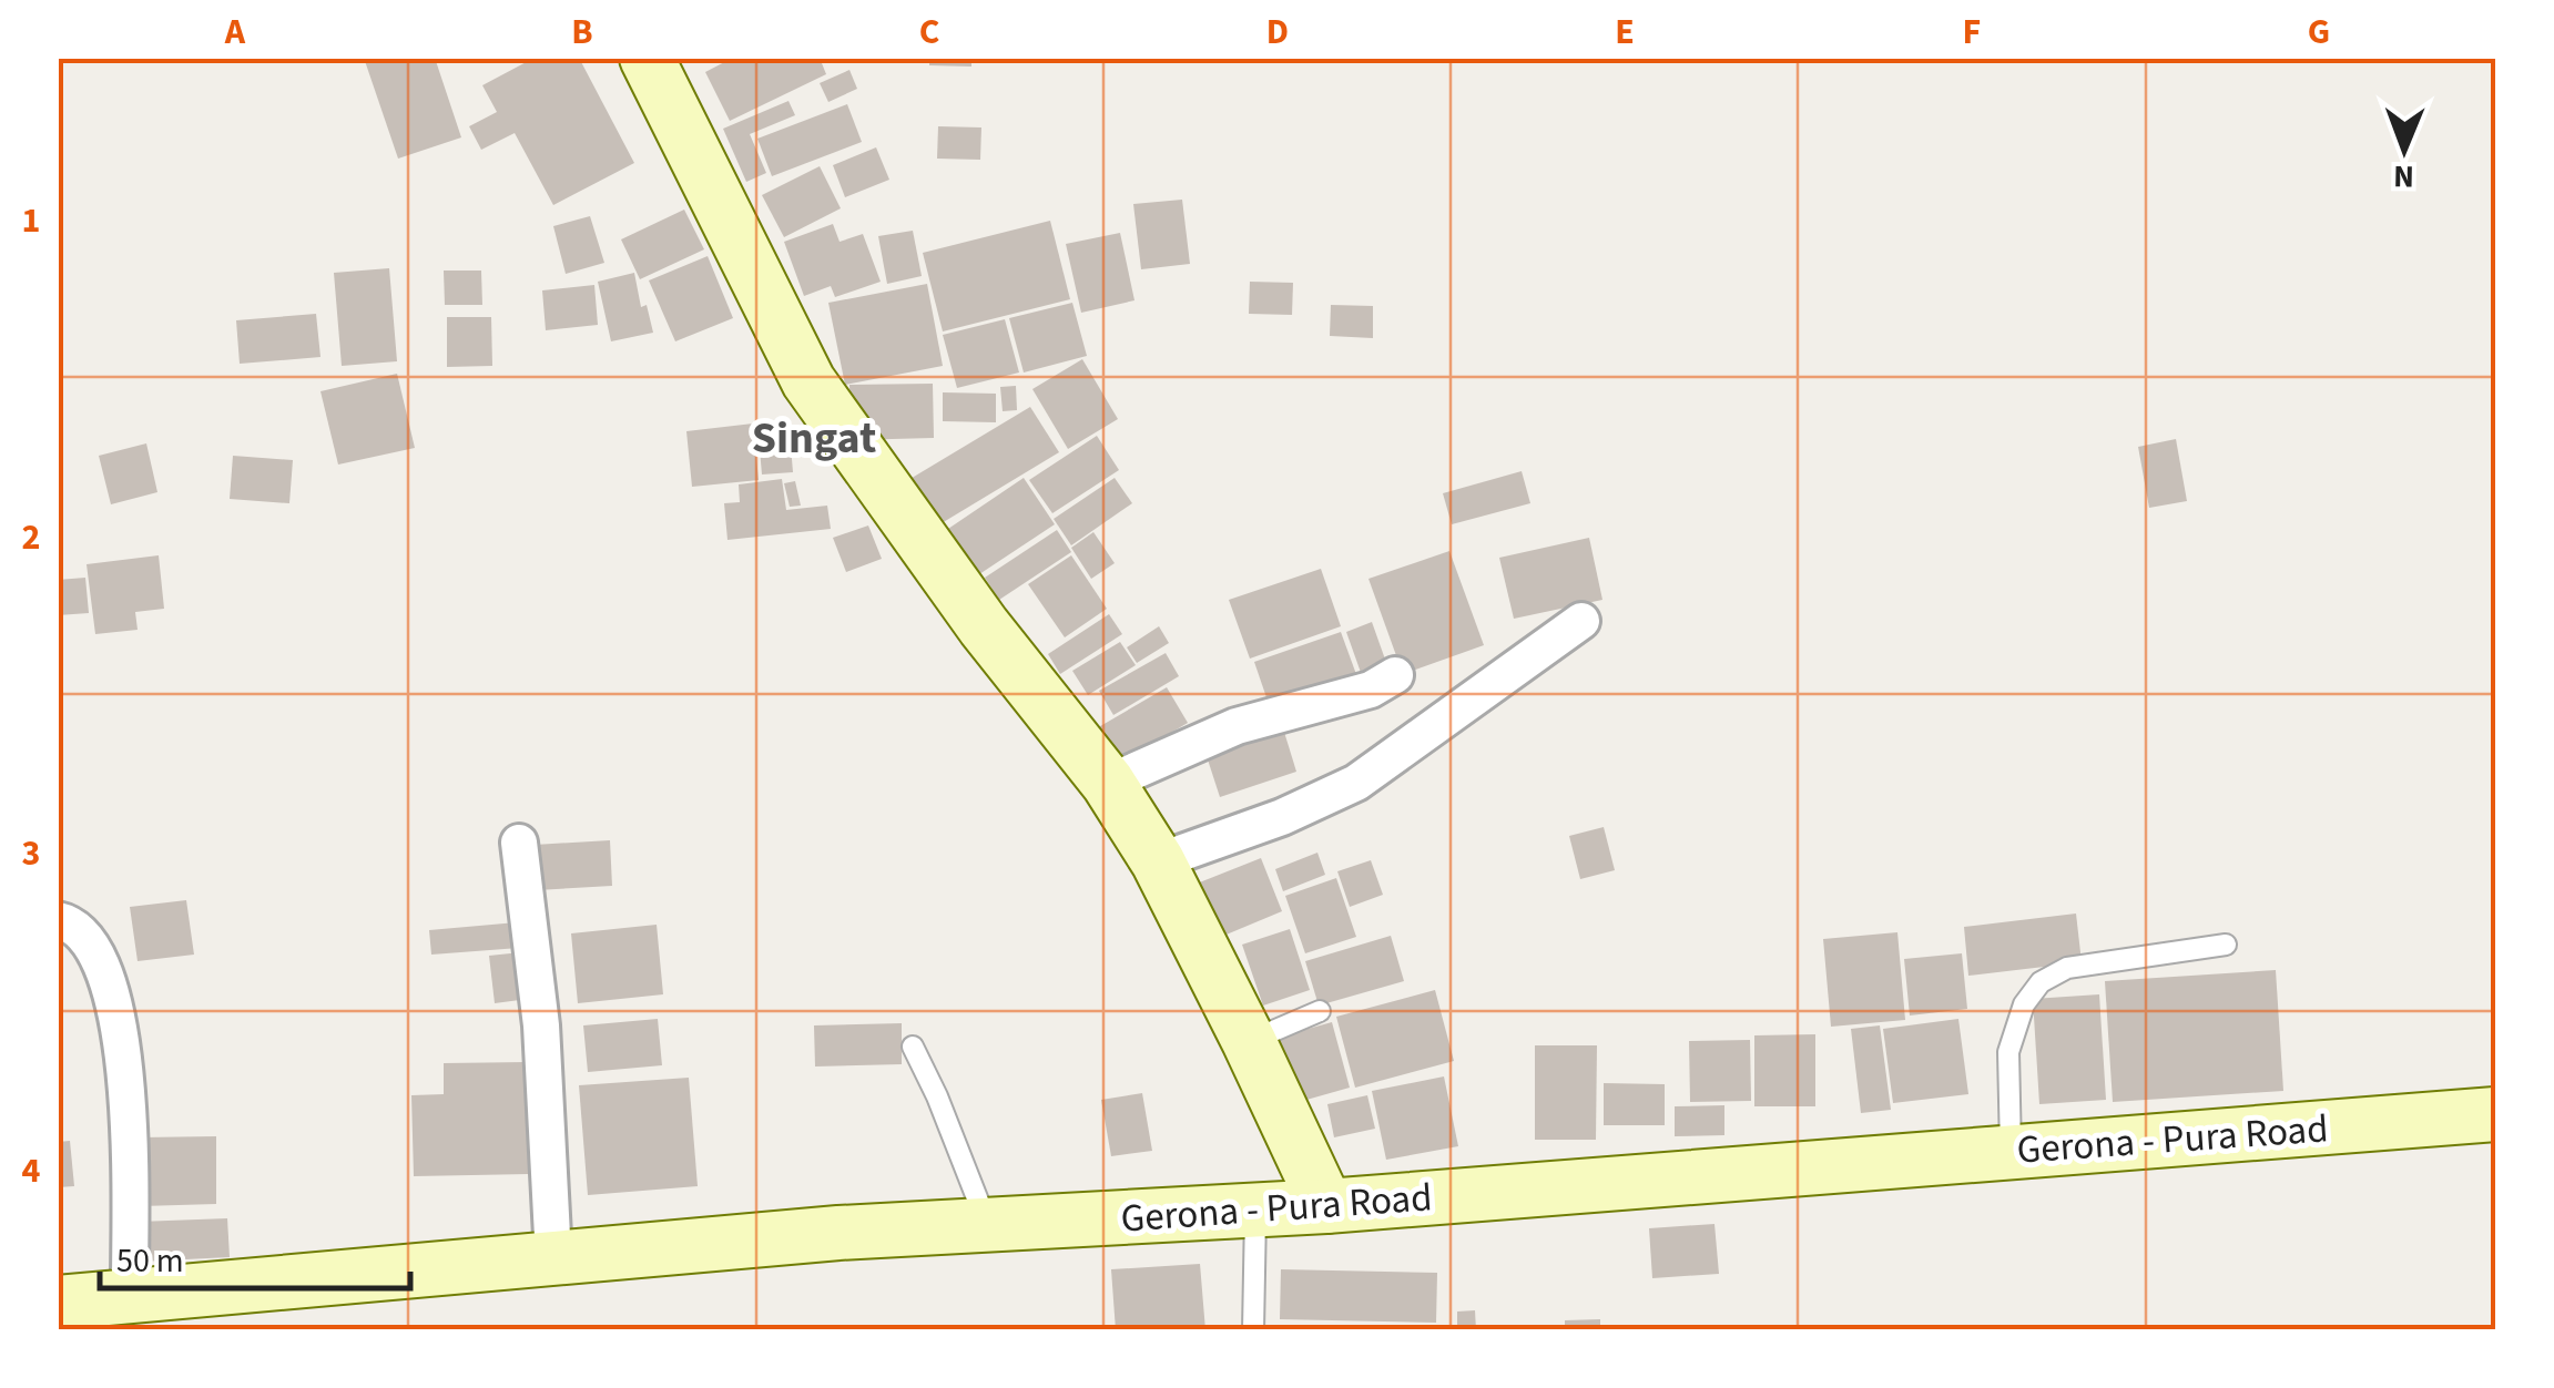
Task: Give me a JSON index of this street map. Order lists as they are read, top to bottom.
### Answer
{
  "streets": {
    "main road": ["Gerona - Pura Road"]
  },
  "districts": ["Singat"],
  "scale_bar": "50 m",
  "north": "bottom",
  "grid": {
    "columns": [
      "A",
      "B",
      "C",
      "D",
      "E",
      "F",
      "G"
    ],
    "rows": [
      "1",
      "2",
      "3",
      "4"
    ]
  }
}
